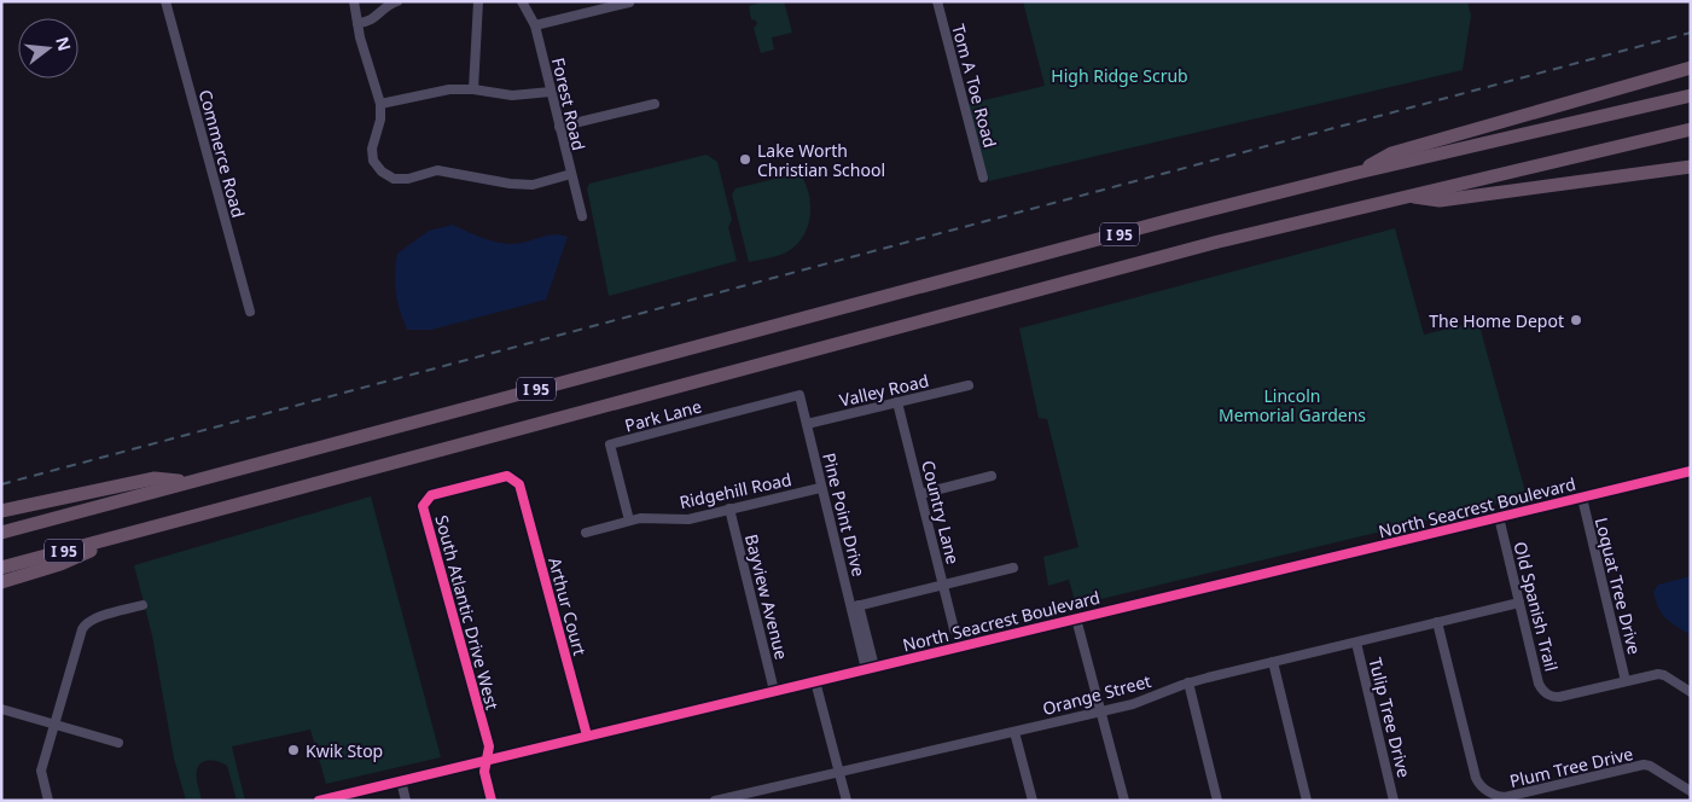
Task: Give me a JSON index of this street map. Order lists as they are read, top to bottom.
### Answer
{
  "streets": {
    "highway": ["I 95"],
    "street": [
      "Tom A Toe Road",
      "Forest Road",
      "Commerce Road",
      "Valley Road",
      "Park Lane",
      "Ridgehill Road",
      "North Seacrest Boulevard",
      "Country Lane",
      "Pine Point Drive",
      "Loquat Tree Drive",
      "Bayview Avenue",
      "Arthur Court",
      "Old Spanish Trail",
      "South Atlantic Drive West",
      "Orange Street",
      "Tulip Tree Drive",
      "Plum Tree Drive"
    ]
  },
  "crossings": [
    ["Valley Road", "Country Lane"],
    ["Valley Road", "Pine Point Drive"],
    ["Park Lane", "Ridgehill Road"],
    ["Park Lane", "Pine Point Drive"],
    ["Ridgehill Road", "Pine Point Drive"],
    ["Ridgehill Road", "Bayview Avenue"],
    ["North Seacrest Boulevard", "Pine Point Drive"],
    ["North Seacrest Boulevard", "Loquat Tree Drive"],
    ["North Seacrest Boulevard", "Bayview Avenue"],
    ["North Seacrest Boulevard", "Arthur Court"],
    ["North Seacrest Boulevard", "Old Spanish Trail"],
    ["North Seacrest Boulevard", "South Atlantic Drive West"],
    ["Loquat Tree Drive", "Old Spanish Trail"],
    ["Arthur Court", "South Atlantic Drive West"],
    ["Old Spanish Trail", "Orange Street"],
    ["Orange Street", "Tulip Tree Drive"],
    ["Orange Street", "Plum Tree Drive"]
  ],
  "parks": ["High Ridge Scrub", "Lincoln Memorial Gardens"],
  "places": ["Lake Worth Christian School", "The Home Depot", "Kwik Stop"],
  "north": "right"
}
